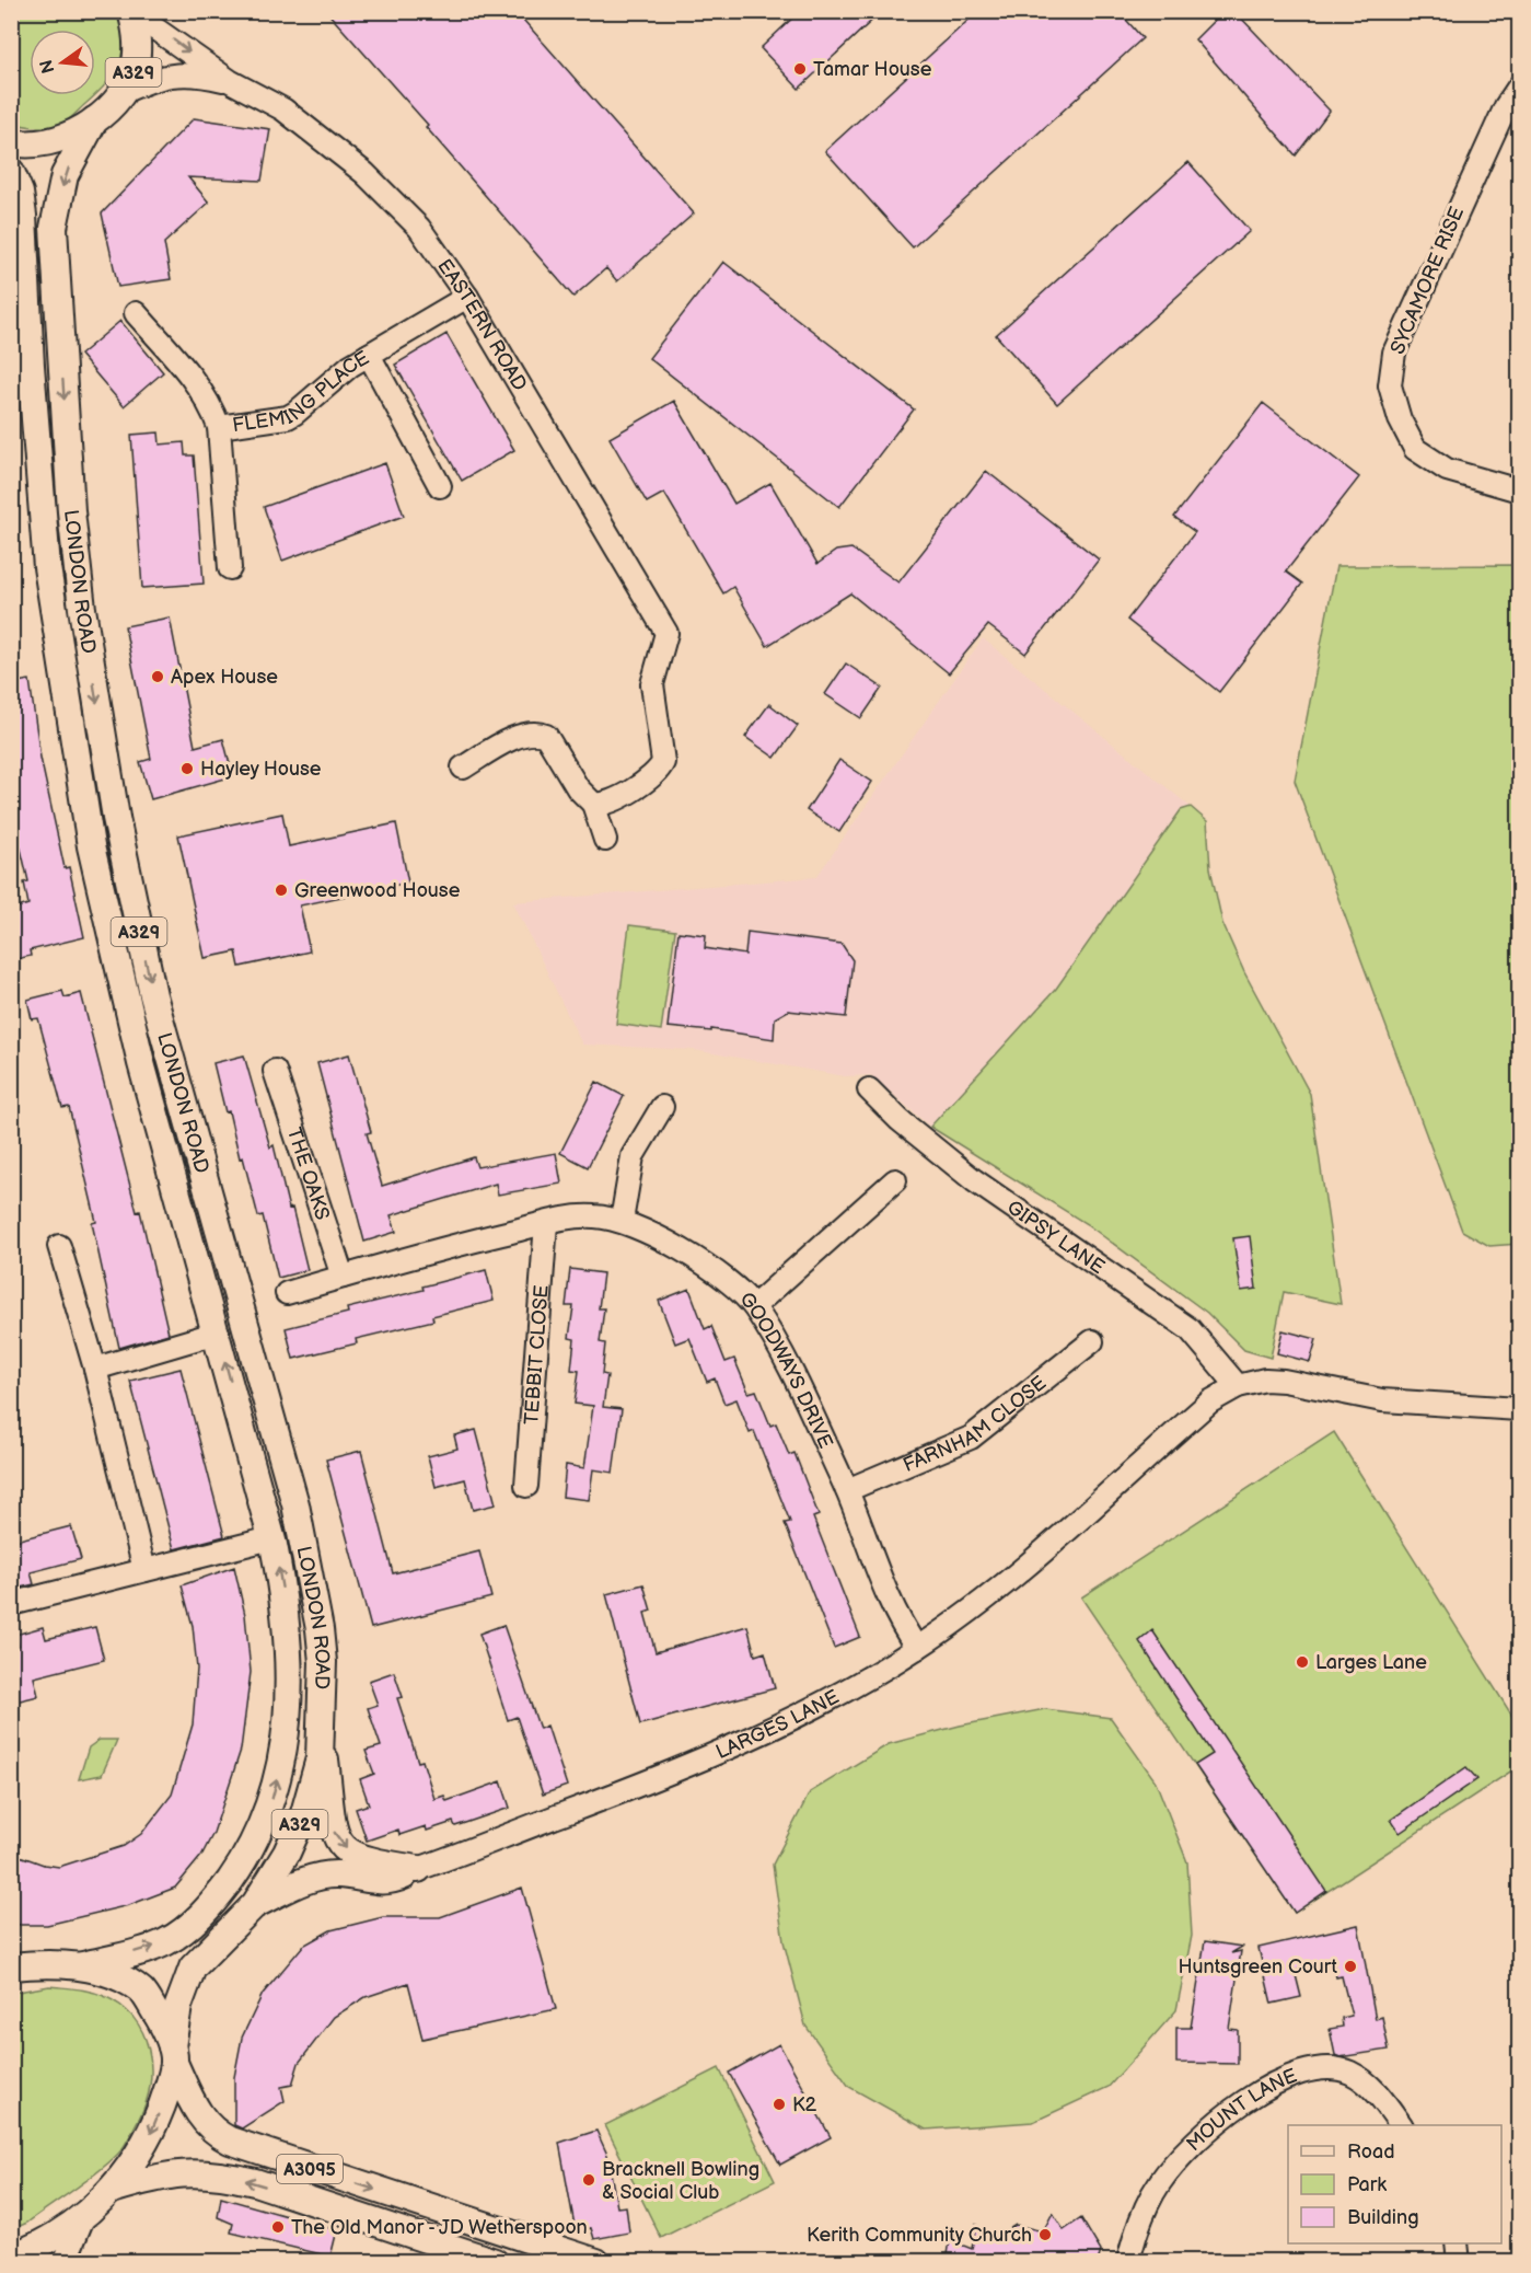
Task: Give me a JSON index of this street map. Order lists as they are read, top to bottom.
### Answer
{
  "streets": {
    "main road": ["A329", "LONDON ROAD", "A3095"],
    "street": [
      "SYCAMORE RISE",
      "EASTERN ROAD",
      "FLEMING PLACE",
      "THE OAKS",
      "GIPSY LANE",
      "TEBBIT CLOSE",
      "GOODWAYS DRIVE",
      "FARNHAM CLOSE",
      "LARGES LANE",
      "MOUNT LANE"
    ]
  },
  "crossings": [
    ["A329", "EASTERN ROAD"],
    ["A329", "LONDON ROAD"],
    ["A329", "A3095"],
    ["EASTERN ROAD", "FLEMING PLACE"],
    ["LONDON ROAD", "A3095"],
    ["GIPSY LANE", "LARGES LANE"],
    ["TEBBIT CLOSE", "GOODWAYS DRIVE"],
    ["GOODWAYS DRIVE", "FARNHAM CLOSE"],
    ["GOODWAYS DRIVE", "LARGES LANE"]
  ],
  "places": [
    "Tamar House",
    "Apex House",
    "Hayley House",
    "Greenwood House",
    "Larges Lane",
    "Huntsgreen Court",
    "K2",
    "Bracknell Bowling & Social Club",
    "The Old Manor - JD Wetherspoon",
    "Kerith Community Church"
  ],
  "legend": ["Road", "Park", "Building"],
  "north": "left"
}
